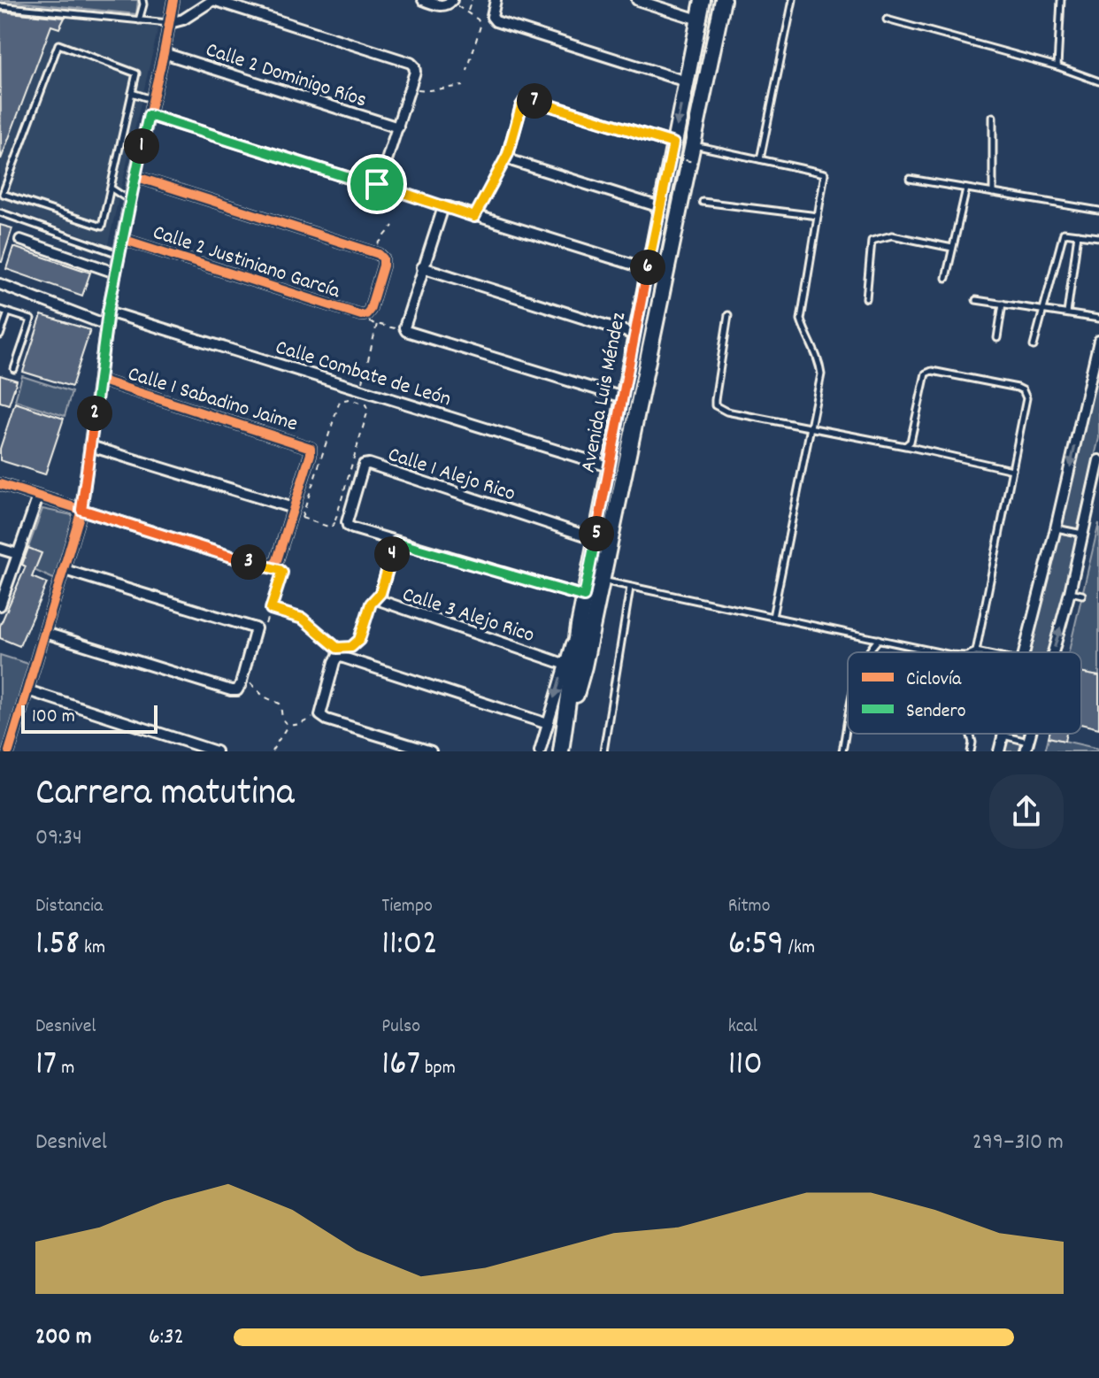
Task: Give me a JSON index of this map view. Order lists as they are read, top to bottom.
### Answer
{
  "streets": {
    "main road": ["Avenida Luis Méndez"],
    "street": [
      "Calle 2 Dominigo Ríos",
      "Calle 2 Justiniano García",
      "Calle Combate de León",
      "Calle 1 Sabadino Jaime",
      "Calle 1 Alejo Rico",
      "Calle 3 Alejo Rico"
    ]
  },
  "crossings": [
    ["Calle Combate de León", "Avenida Luis Méndez"],
    ["Avenida Luis Méndez", "Calle 1 Alejo Rico"],
    ["Avenida Luis Méndez", "Calle 3 Alejo Rico"]
  ],
  "legend": ["Ciclovía", "Sendero"],
  "scale_bar": "100 m",
  "page": {
    "pins": [
      "7",
      "1",
      "6",
      "2",
      "5",
      "4",
      "3"
    ],
    "scale": "100 m",
    "heading": ["Carrera matutina", "09:34"],
    "stats": [
      ["Distancia", "1.58 km"],
      ["Tiempo", "11:02"],
      ["Ritmo", "6:59 /km"],
      ["Desnivel", "17 m"],
      ["Pulso", "167 bpm"],
      ["kcal", "110"]
    ],
    "chart": ["Desnivel", "299–310 m"],
    "list": [
      {
        "name": "200 m",
        "note": "6:32"
      }
    ]
  }
}
